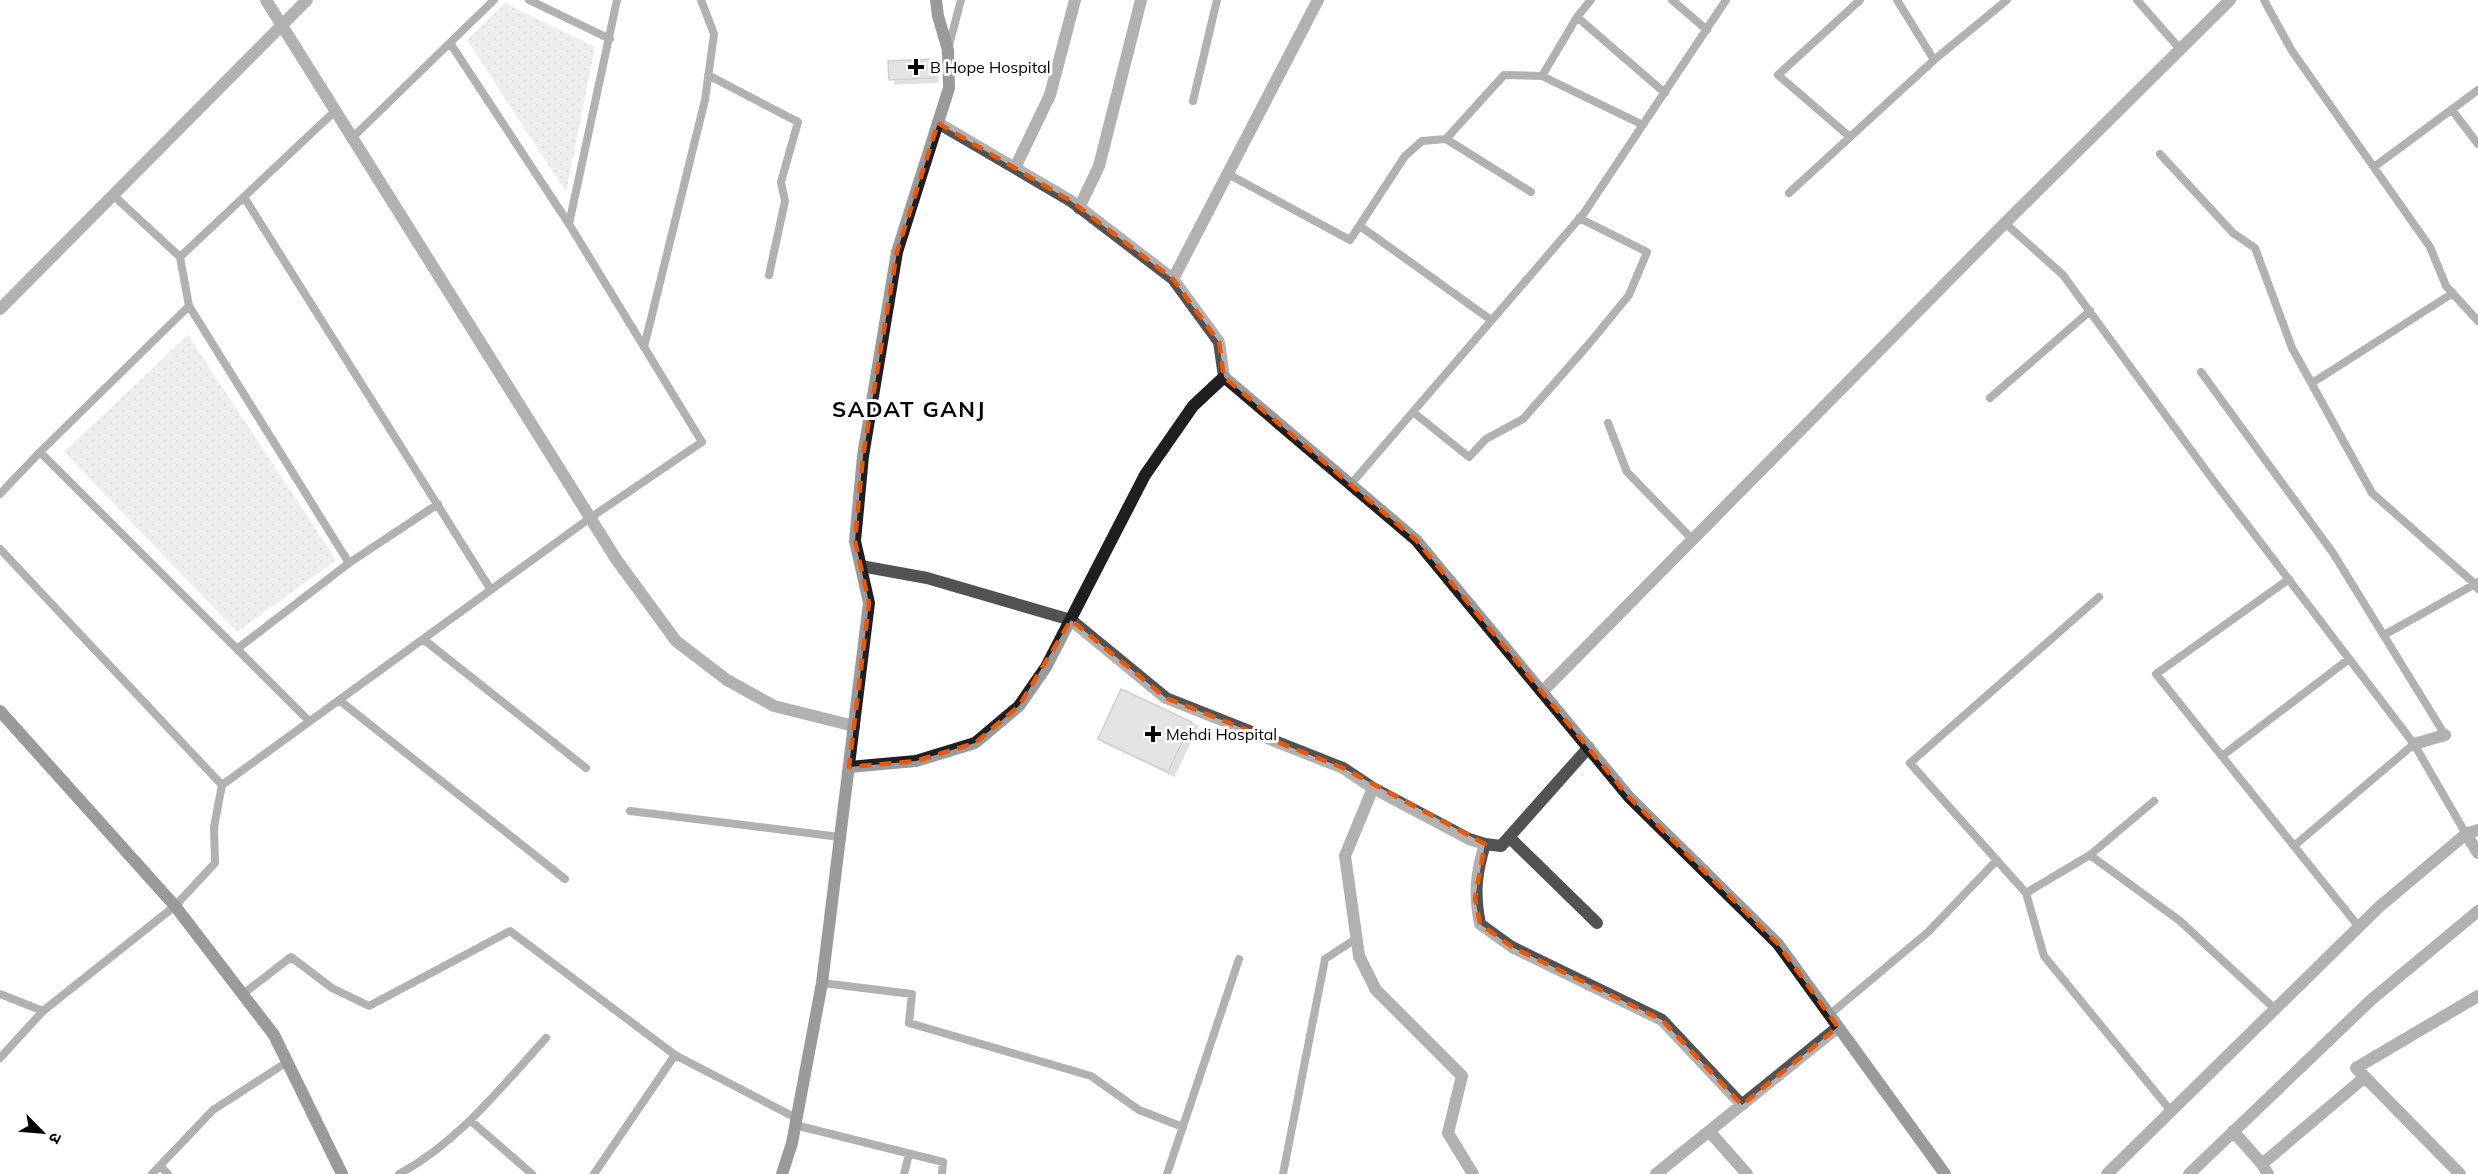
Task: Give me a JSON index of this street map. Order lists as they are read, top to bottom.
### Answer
{
  "districts": ["SADAT GANJ"],
  "places": {
    "health": ["B Hope Hospital", "Mehdi Hospital"]
  },
  "north": "bottom right"
}
